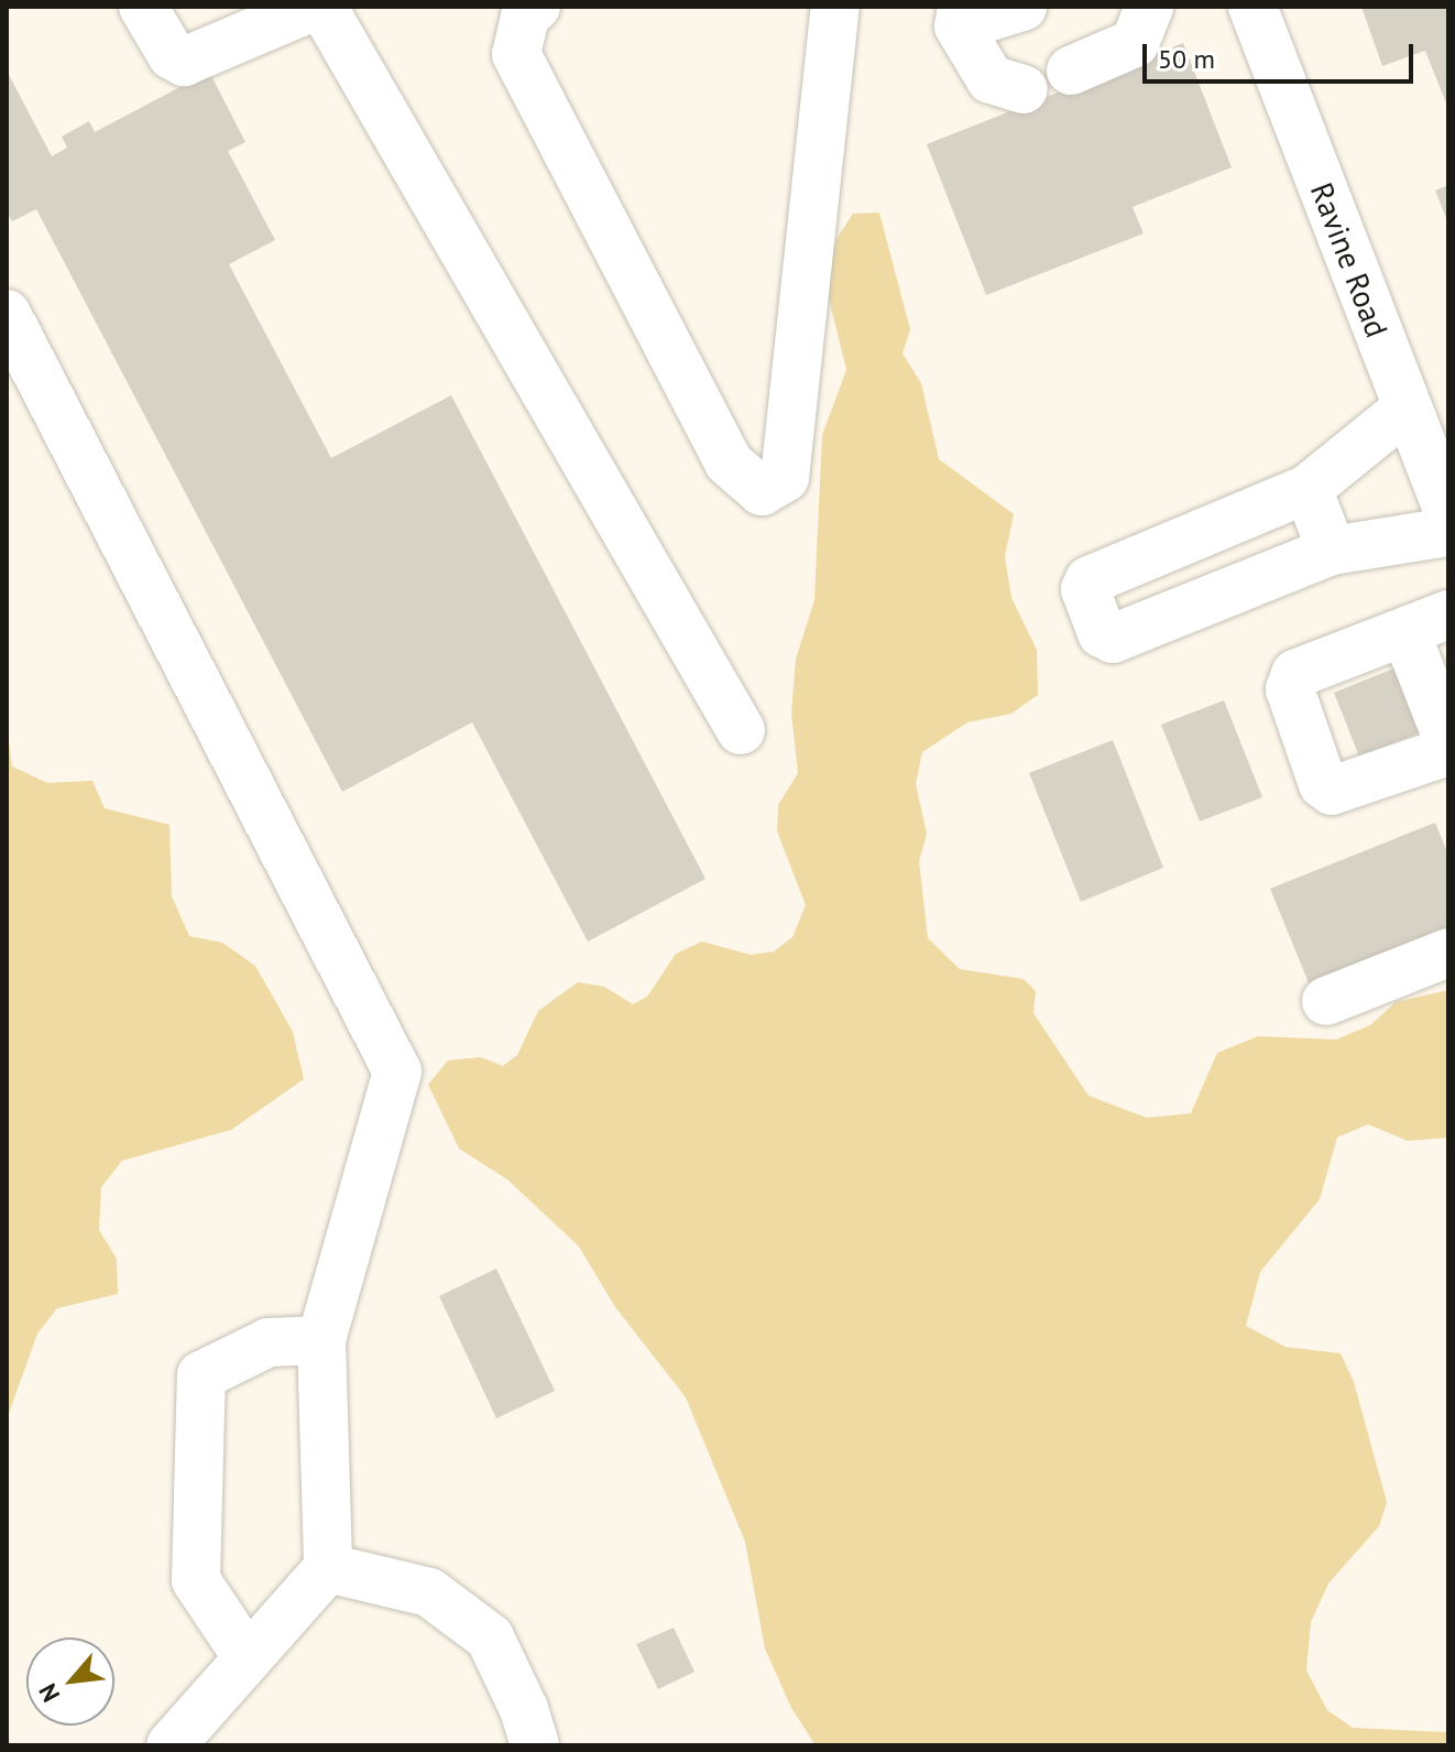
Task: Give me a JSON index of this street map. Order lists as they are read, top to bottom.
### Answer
{
  "streets": {
    "street": ["Ravine Road"]
  },
  "scale_bar": "50 m",
  "north": "bottom left"
}
